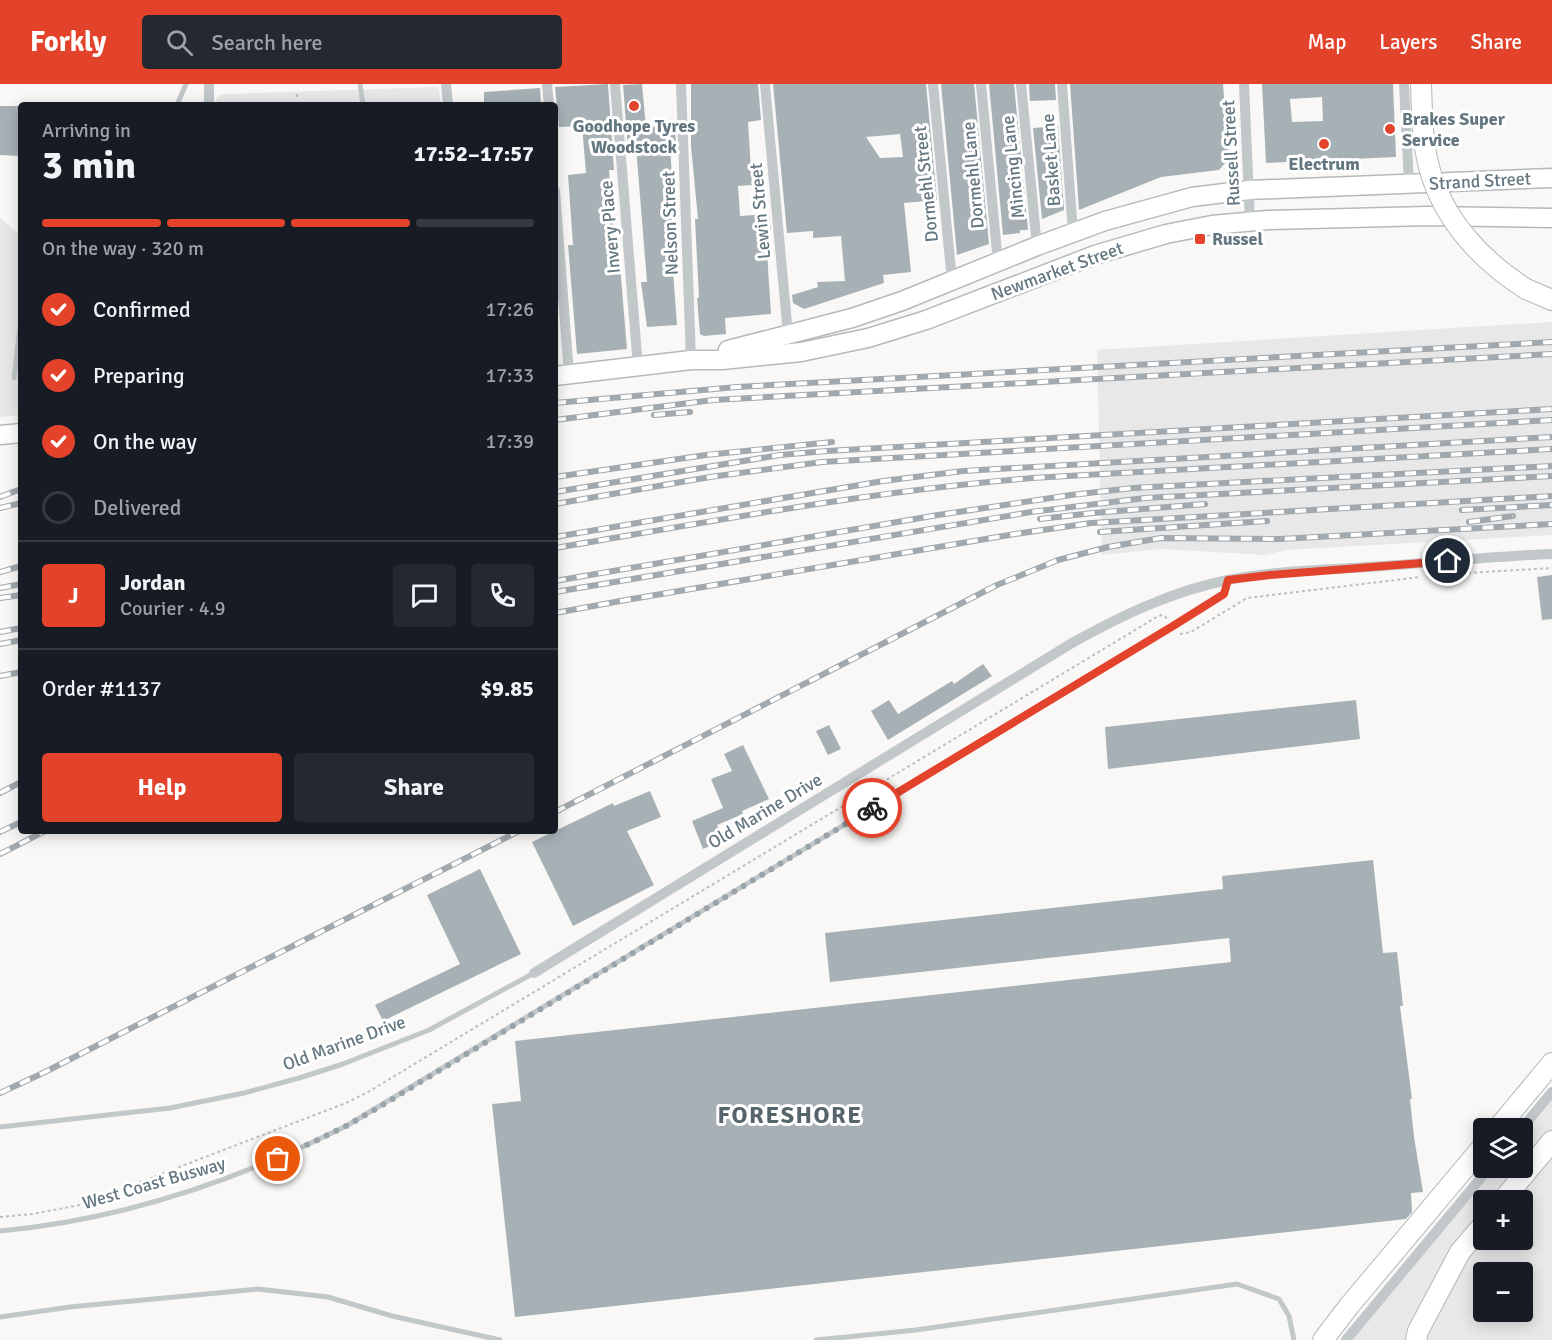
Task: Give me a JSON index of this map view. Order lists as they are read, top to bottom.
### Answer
{
  "streets": {
    "main road": ["Strand Street", "Newmarket Street"],
    "street": [
      "Russell Street",
      "Basket Lane",
      "Mincing Lane",
      "Dormehl Lane",
      "Dormehl Street",
      "Lewin Street",
      "Nelson Street",
      "Invery Place",
      "Old Marine Drive"
    ],
    "lane": ["West Coast Busway"]
  },
  "crossings": [
    ["Russell Street", "Newmarket Street"],
    ["Basket Lane", "Newmarket Street"],
    ["Mincing Lane", "Newmarket Street"],
    ["Dormehl Lane", "Newmarket Street"],
    ["Strand Street", "Newmarket Street"],
    ["Dormehl Street", "Newmarket Street"],
    ["Lewin Street", "Newmarket Street"],
    ["Nelson Street", "Newmarket Street"],
    ["Invery Place", "Newmarket Street"],
    ["Old Marine Drive", "West Coast Busway"]
  ],
  "districts": ["FORESHORE"],
  "places": {
    "other": ["Goodhope Tyres Woodstock", "Brakes Super Service", "Electrum"],
    "transit": ["Russel"]
  },
  "page": {
    "header": "Forkly",
    "search": "Search here",
    "nav": ["Map", "Layers", "Share"],
    "heading": ["3 min", "Arriving in", "17:52–17:57"],
    "panel": [
      "Jordan",
      "Courier · 4.9",
      "Order #1137",
      "$9.85"
    ],
    "bar": "On the way · 320 m",
    "list": [
      ["Confirmed", "17:26"],
      ["Preparing", "17:33"],
      ["On the way", "17:39"],
      "Delivered"
    ],
    "round": "J",
    "buttons": ["Help", "Share"],
    "map_buttons": ["+", "−"]
  }
}
